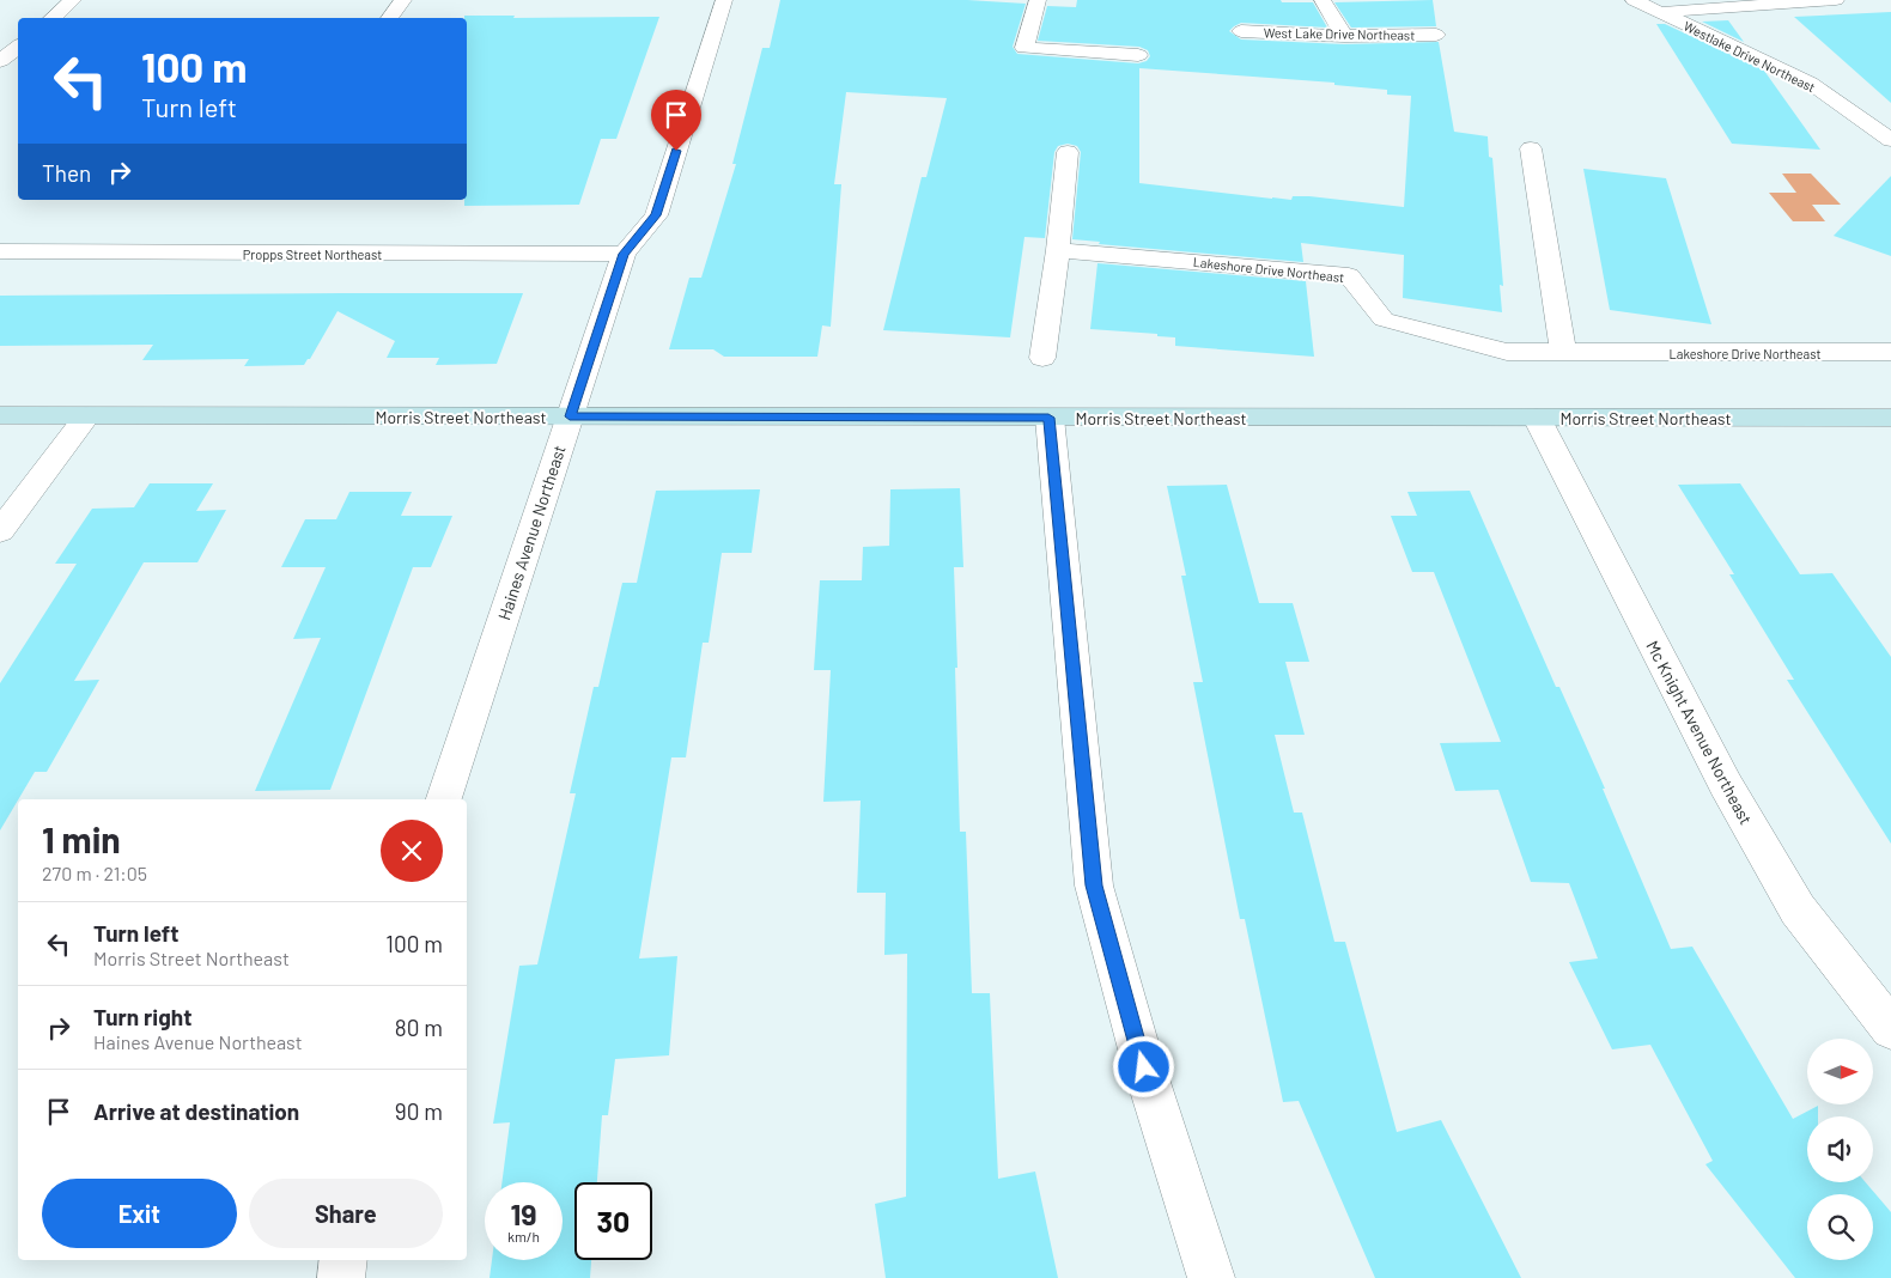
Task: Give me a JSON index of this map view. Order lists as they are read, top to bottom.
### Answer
{
  "streets": {
    "street": [
      "West Lake Drive Northeast",
      "Westlake Drive Northeast",
      "Propps Street Northeast",
      "Lakeshore Drive Northeast",
      "Morris Street Northeast",
      "Haines Avenue Northeast",
      "Mc Knight Avenue Northeast"
    ]
  },
  "crossings": [
    ["Propps Street Northeast", "Haines Avenue Northeast"],
    ["Morris Street Northeast", "Haines Avenue Northeast"],
    ["Morris Street Northeast", "Mc Knight Avenue Northeast"]
  ],
  "north": "right",
  "page": {
    "turn": ["100 m", "Turn left"],
    "then": "Then",
    "heading": ["1 min", "270 m · 21:05"],
    "list": [
      {
        "name": "Turn left",
        "note": "Morris Street Northeast",
        "value": "100 m"
      },
      {
        "name": "Turn right",
        "note": "Haines Avenue Northeast",
        "value": "80 m"
      },
      {
        "name": "Arrive at destination",
        "value": "90 m"
      }
    ],
    "buttons": ["Exit", "Share"],
    "speed": "19 km/h",
    "limit": "30"
  }
}
